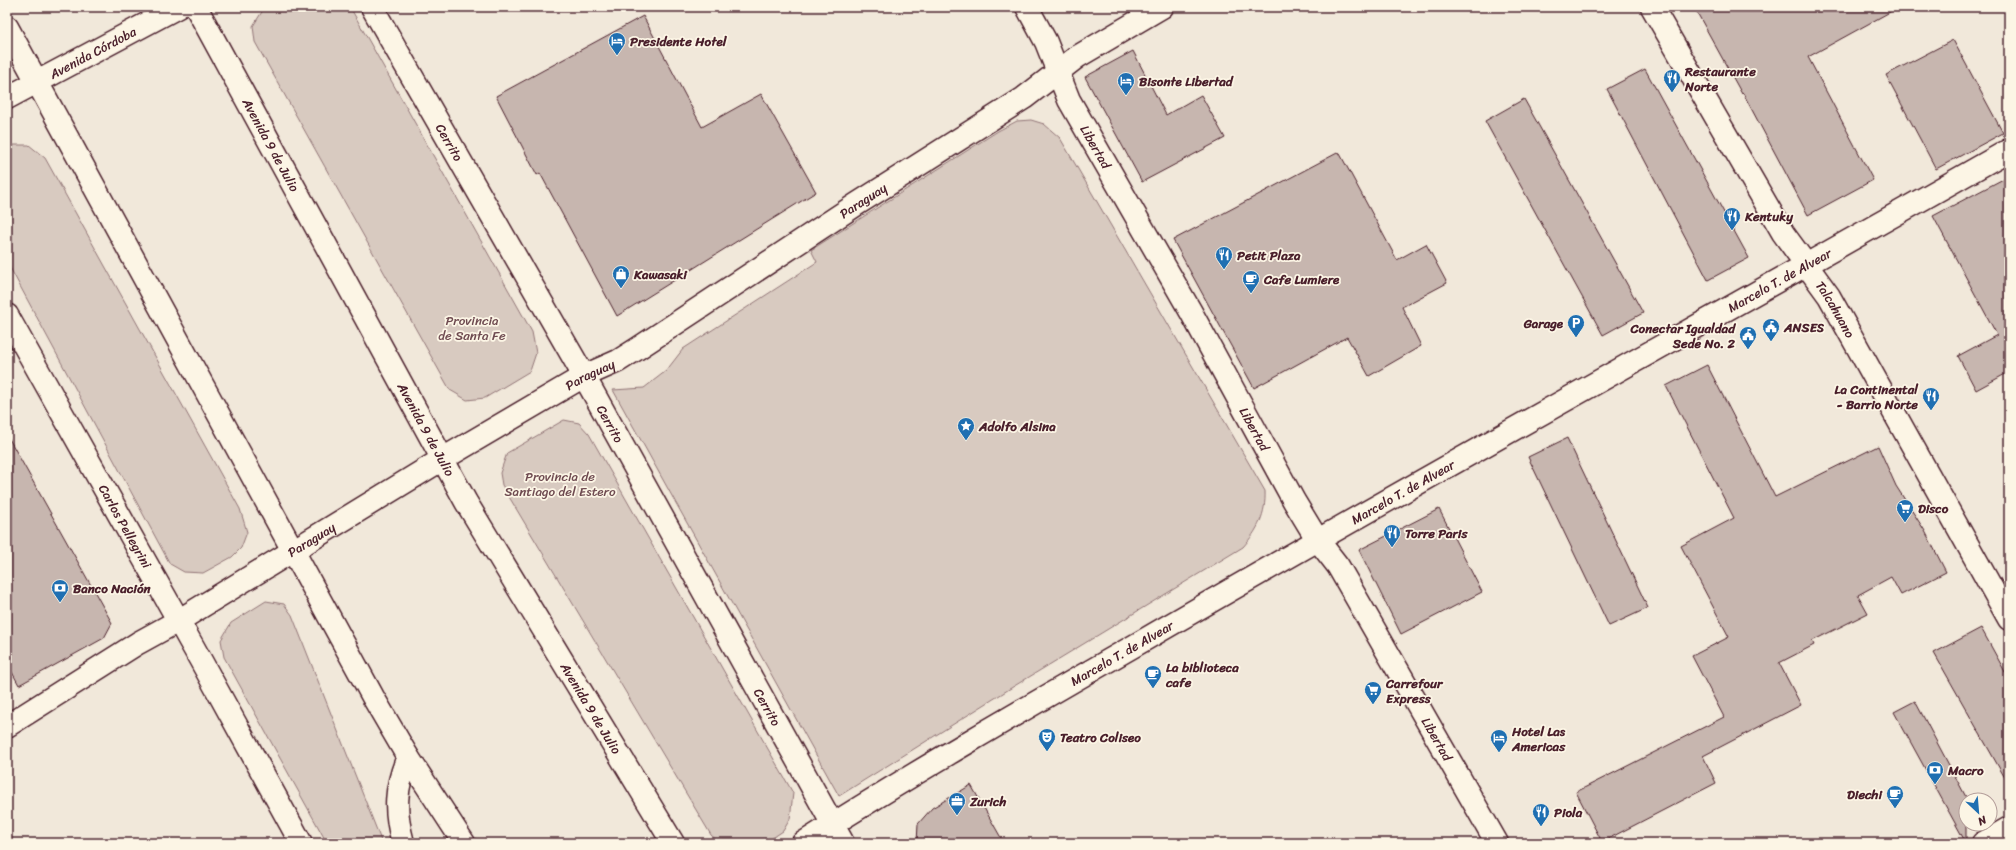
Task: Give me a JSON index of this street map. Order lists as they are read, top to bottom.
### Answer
{
  "streets": {
    "main road": [
      "Avenida Córdoba",
      "Cerrito",
      "Avenida 9 de Julio",
      "Libertad",
      "Paraguay",
      "Marcelo T. de Alvear",
      "Talcahuano",
      "Carlos Pellegrini"
    ]
  },
  "crossings": [
    ["Cerrito", "Paraguay"],
    ["Cerrito", "Marcelo T. de Alvear"],
    ["Avenida 9 de Julio", "Paraguay"],
    ["Libertad", "Paraguay"],
    ["Libertad", "Marcelo T. de Alvear"],
    ["Paraguay", "Carlos Pellegrini"],
    ["Marcelo T. de Alvear", "Talcahuano"]
  ],
  "parks": ["Provincia de Santa Fe", "Provincia de Santiago del Estero"],
  "places": {
    "hotel": ["Presidente Hotel", "Bisonte Libertad", "Hotel Las Americas"],
    "restaurant": [
      "Restaurante Norte",
      "Kentuky",
      "Petit Plaza",
      "La Continental - Barrio Norte",
      "Torre Paris",
      "Piola"
    ],
    "shop": ["Kawasaki"],
    "cafe": ["Cafe Lumiere", "La biblioteca cafe", "Diechi"],
    "parking": ["Garage"],
    "public building": ["ANSES", "Conectar Igualdad Sede No. 2"],
    "place": ["Adolfo Alsina"],
    "supermarket": ["Disco", "Carrefour Express"],
    "bank": ["Banco Nación", "Macro"],
    "theatre": ["Teatro Coliseo"],
    "office": ["Zurich"]
  },
  "north": "bottom right"
}
